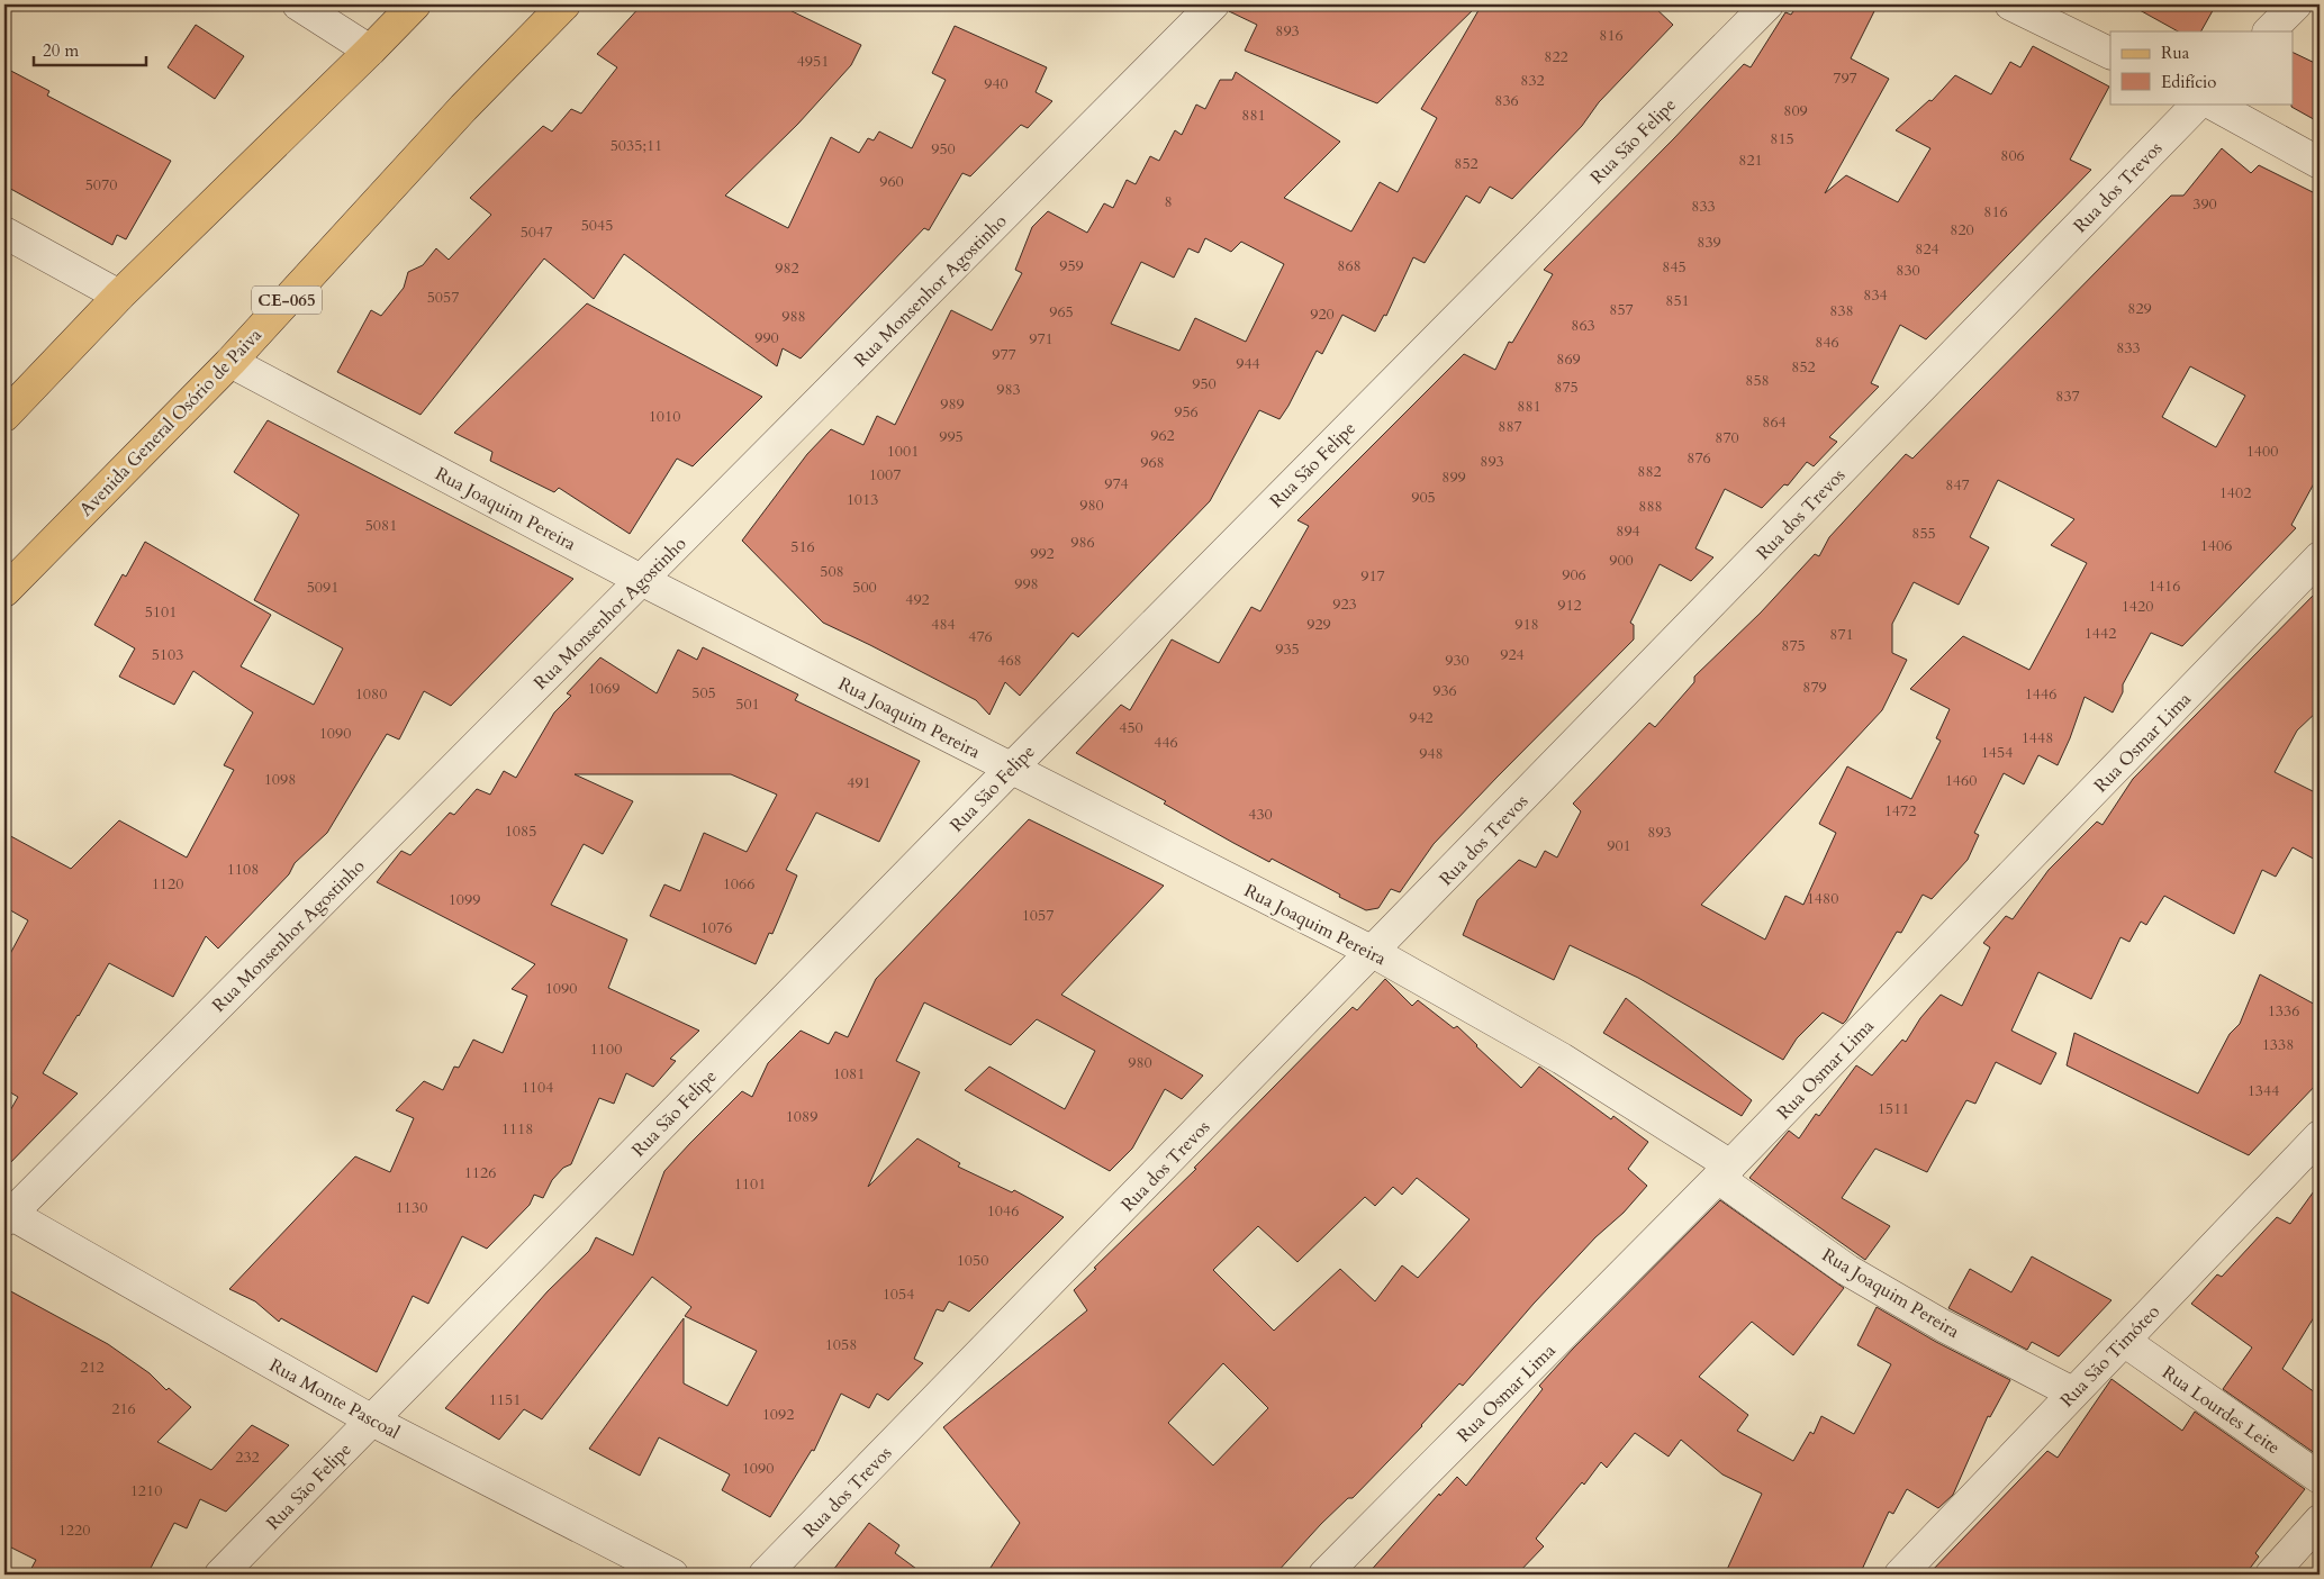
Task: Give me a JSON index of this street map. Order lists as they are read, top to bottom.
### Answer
{
  "streets": {
    "main road": ["CE-065", "Avenida General Osório de Paiva"],
    "street": [
      "Rua São Felipe",
      "Rua dos Trevos",
      "Rua Monsenhor Agostinho",
      "Rua Joaquim Pereira",
      "Rua Osmar Lima",
      "Rua São Timóteo",
      "Rua Monte Pascoal",
      "Rua Lourdes Leite"
    ]
  },
  "crossings": [
    ["Rua São Felipe", "Rua Joaquim Pereira"],
    ["Rua São Felipe", "Rua Monte Pascoal"],
    ["Rua dos Trevos", "Rua Joaquim Pereira"],
    ["Rua Monsenhor Agostinho", "Rua Joaquim Pereira"],
    ["Rua Monsenhor Agostinho", "Rua Monte Pascoal"],
    ["Avenida General Osório de Paiva", "Rua Joaquim Pereira"],
    ["Rua Joaquim Pereira", "Rua Osmar Lima"],
    ["Rua Joaquim Pereira", "Rua São Timóteo"],
    ["Rua São Timóteo", "Rua Lourdes Leite"]
  ],
  "house_numbers": [
    "893",
    "816",
    "822",
    "4951",
    "797",
    "832",
    "940",
    "836",
    "809",
    "881",
    "815",
    "5035;11",
    "950",
    "806",
    "821",
    "852",
    "960",
    "5070",
    "8",
    "390",
    "833",
    "816",
    "5045",
    "820",
    "5047",
    "839",
    "824",
    "959",
    "868",
    "845",
    "982",
    "830",
    "834",
    "5057",
    "851",
    "829",
    "857",
    "838",
    "965",
    "920",
    "988",
    "863",
    "990",
    "971",
    "846",
    "833",
    "977",
    "869",
    "944",
    "852",
    "858",
    "950",
    "875",
    "983",
    "837",
    "989",
    "881",
    "956",
    "1010",
    "864",
    "887",
    "962",
    "995",
    "870",
    "1001",
    "1400",
    "876",
    "893",
    "968",
    "882",
    "1007",
    "899",
    "974",
    "847",
    "1402",
    "905",
    "1013",
    "980",
    "888",
    "5081",
    "894",
    "855",
    "986",
    "1406",
    "516",
    "992",
    "900",
    "508",
    "906",
    "917",
    "998",
    "1416",
    "5091",
    "500",
    "492",
    "923",
    "912",
    "1420",
    "5101",
    "484",
    "929",
    "918",
    "1442",
    "871",
    "476",
    "875",
    "935",
    "5103",
    "924",
    "468",
    "930",
    "879",
    "1069",
    "936",
    "505",
    "1080",
    "1446",
    "501",
    "942",
    "450",
    "1090",
    "1448",
    "446",
    "1454",
    "948",
    "1098",
    "1460",
    "491",
    "1472",
    "430",
    "1085",
    "893",
    "901",
    "1108",
    "1120",
    "1066",
    "1480",
    "1099",
    "1057",
    "1076",
    "1090",
    "1336",
    "1338",
    "1100",
    "980",
    "1081",
    "1104",
    "1344",
    "1511",
    "1089",
    "1118",
    "1126",
    "1101",
    "1130",
    "1046",
    "1050",
    "1054",
    "1058",
    "212",
    "1151",
    "216",
    "1092",
    "232",
    "1090",
    "1210",
    "1220"
  ],
  "legend": ["Rua", "Edifício"],
  "scale_bar": "20 m"
}
